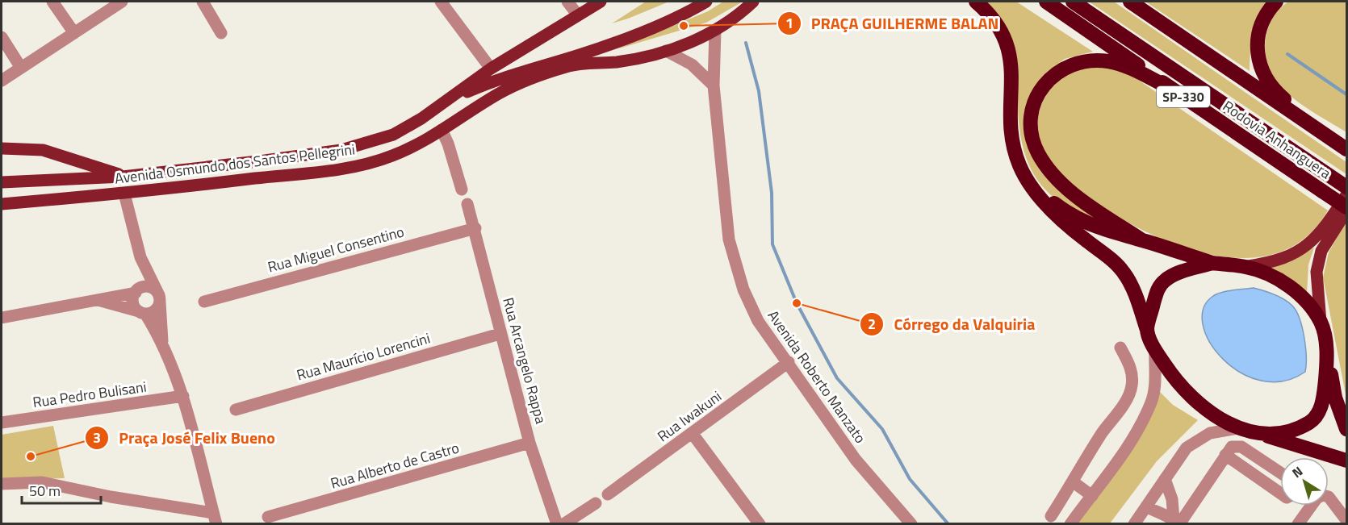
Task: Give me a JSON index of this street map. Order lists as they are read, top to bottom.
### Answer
{
  "streets": {
    "highway": ["SP-330", "Rodovia Anhanguera"],
    "main road": ["Avenida Osmundo dos Santos Pellegrini"],
    "street": [
      "Rua Miguel Consentino",
      "Rua Maurício Lorencini",
      "Rua Arcangelo Rappa",
      "Avenida Roberto Manzato",
      "Rua Pedro Bulisani",
      "Rua Iwakuni",
      "Rua Alberto de Castro"
    ]
  },
  "crossings": [
    ["Avenida Osmundo dos Santos Pellegrini", "Avenida Roberto Manzato"],
    ["Rua Miguel Consentino", "Rua Arcangelo Rappa"],
    ["Rua Maurício Lorencini", "Rua Arcangelo Rappa"],
    ["Rua Arcangelo Rappa", "Rua Alberto de Castro"],
    ["Avenida Roberto Manzato", "Rua Iwakuni"]
  ],
  "places": ["PRAÇA GUILHERME BALAN", "Córrego da Valquiria", "Praça José Felix Bueno"],
  "scale_bar": "50 m",
  "north": "top left"
}
